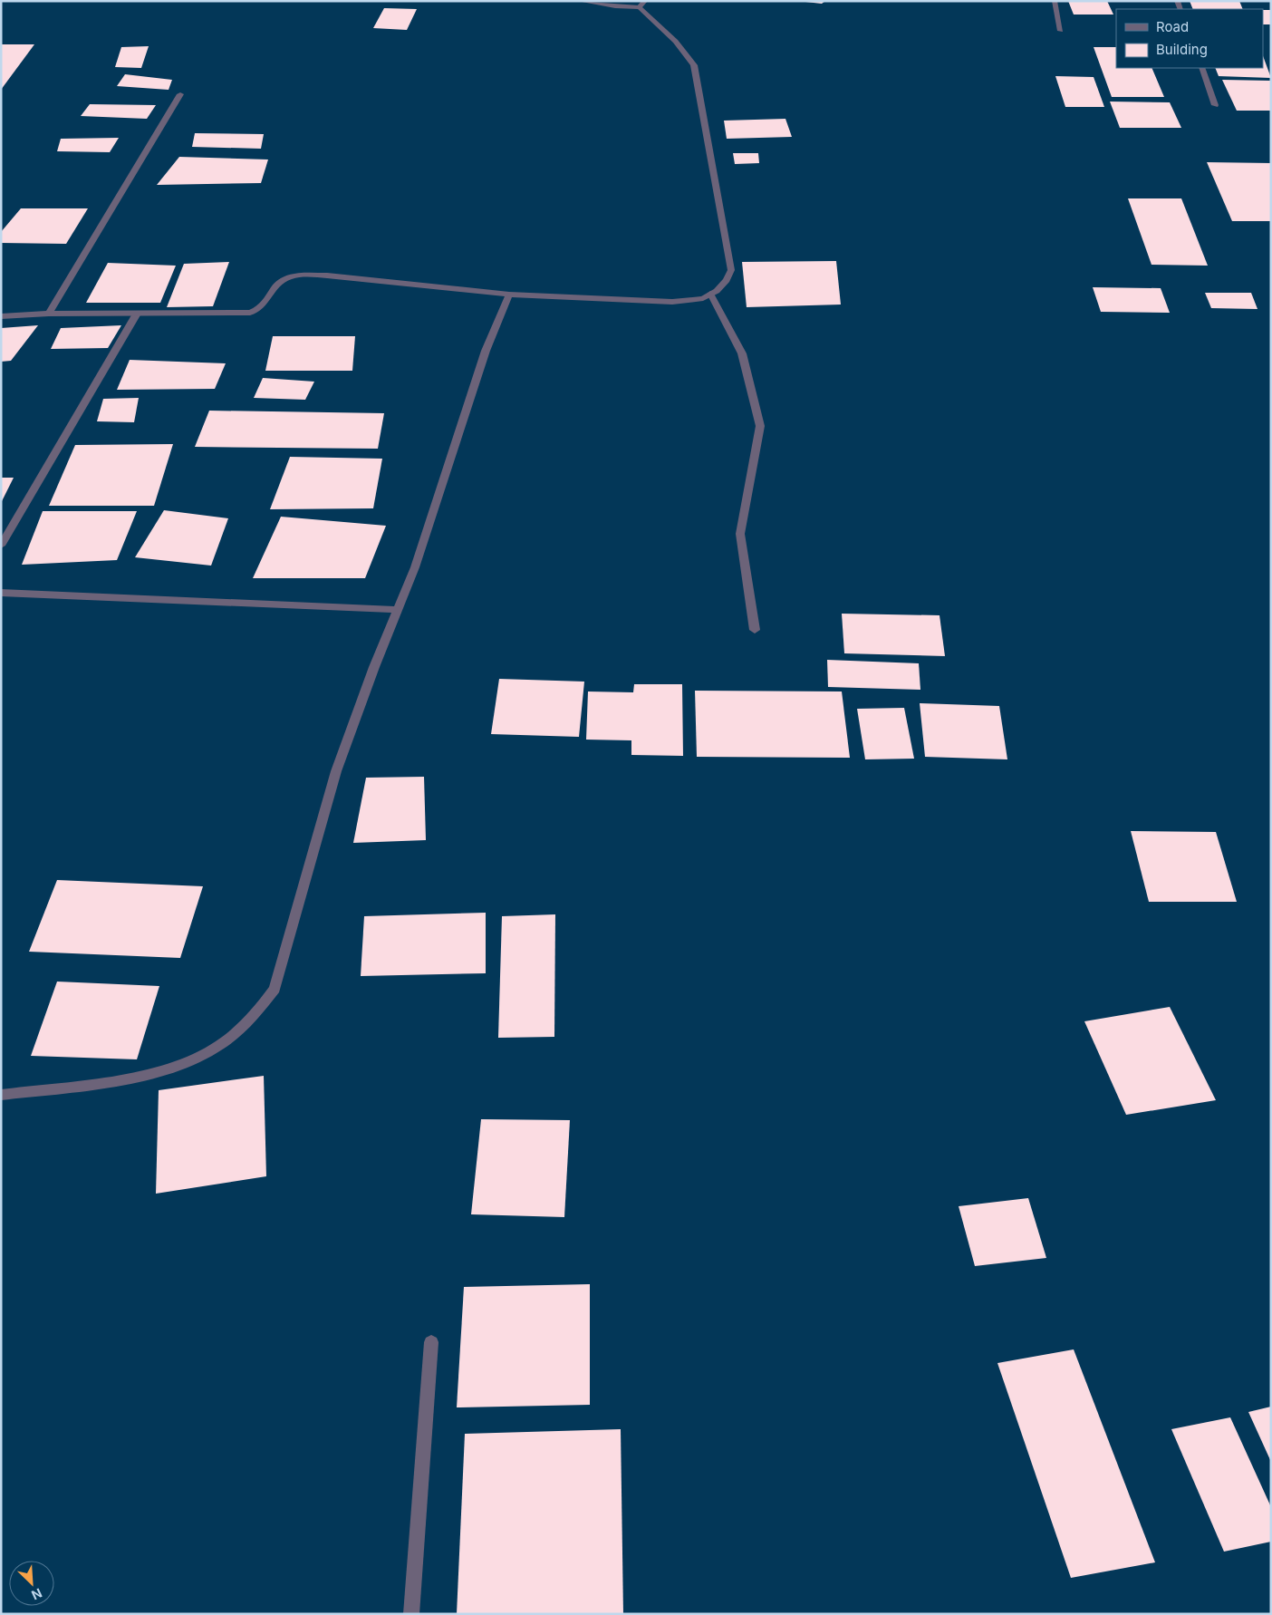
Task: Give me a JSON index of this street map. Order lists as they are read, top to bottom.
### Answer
{
  "legend": ["Road", "Building"],
  "north": "bottom right"
}
